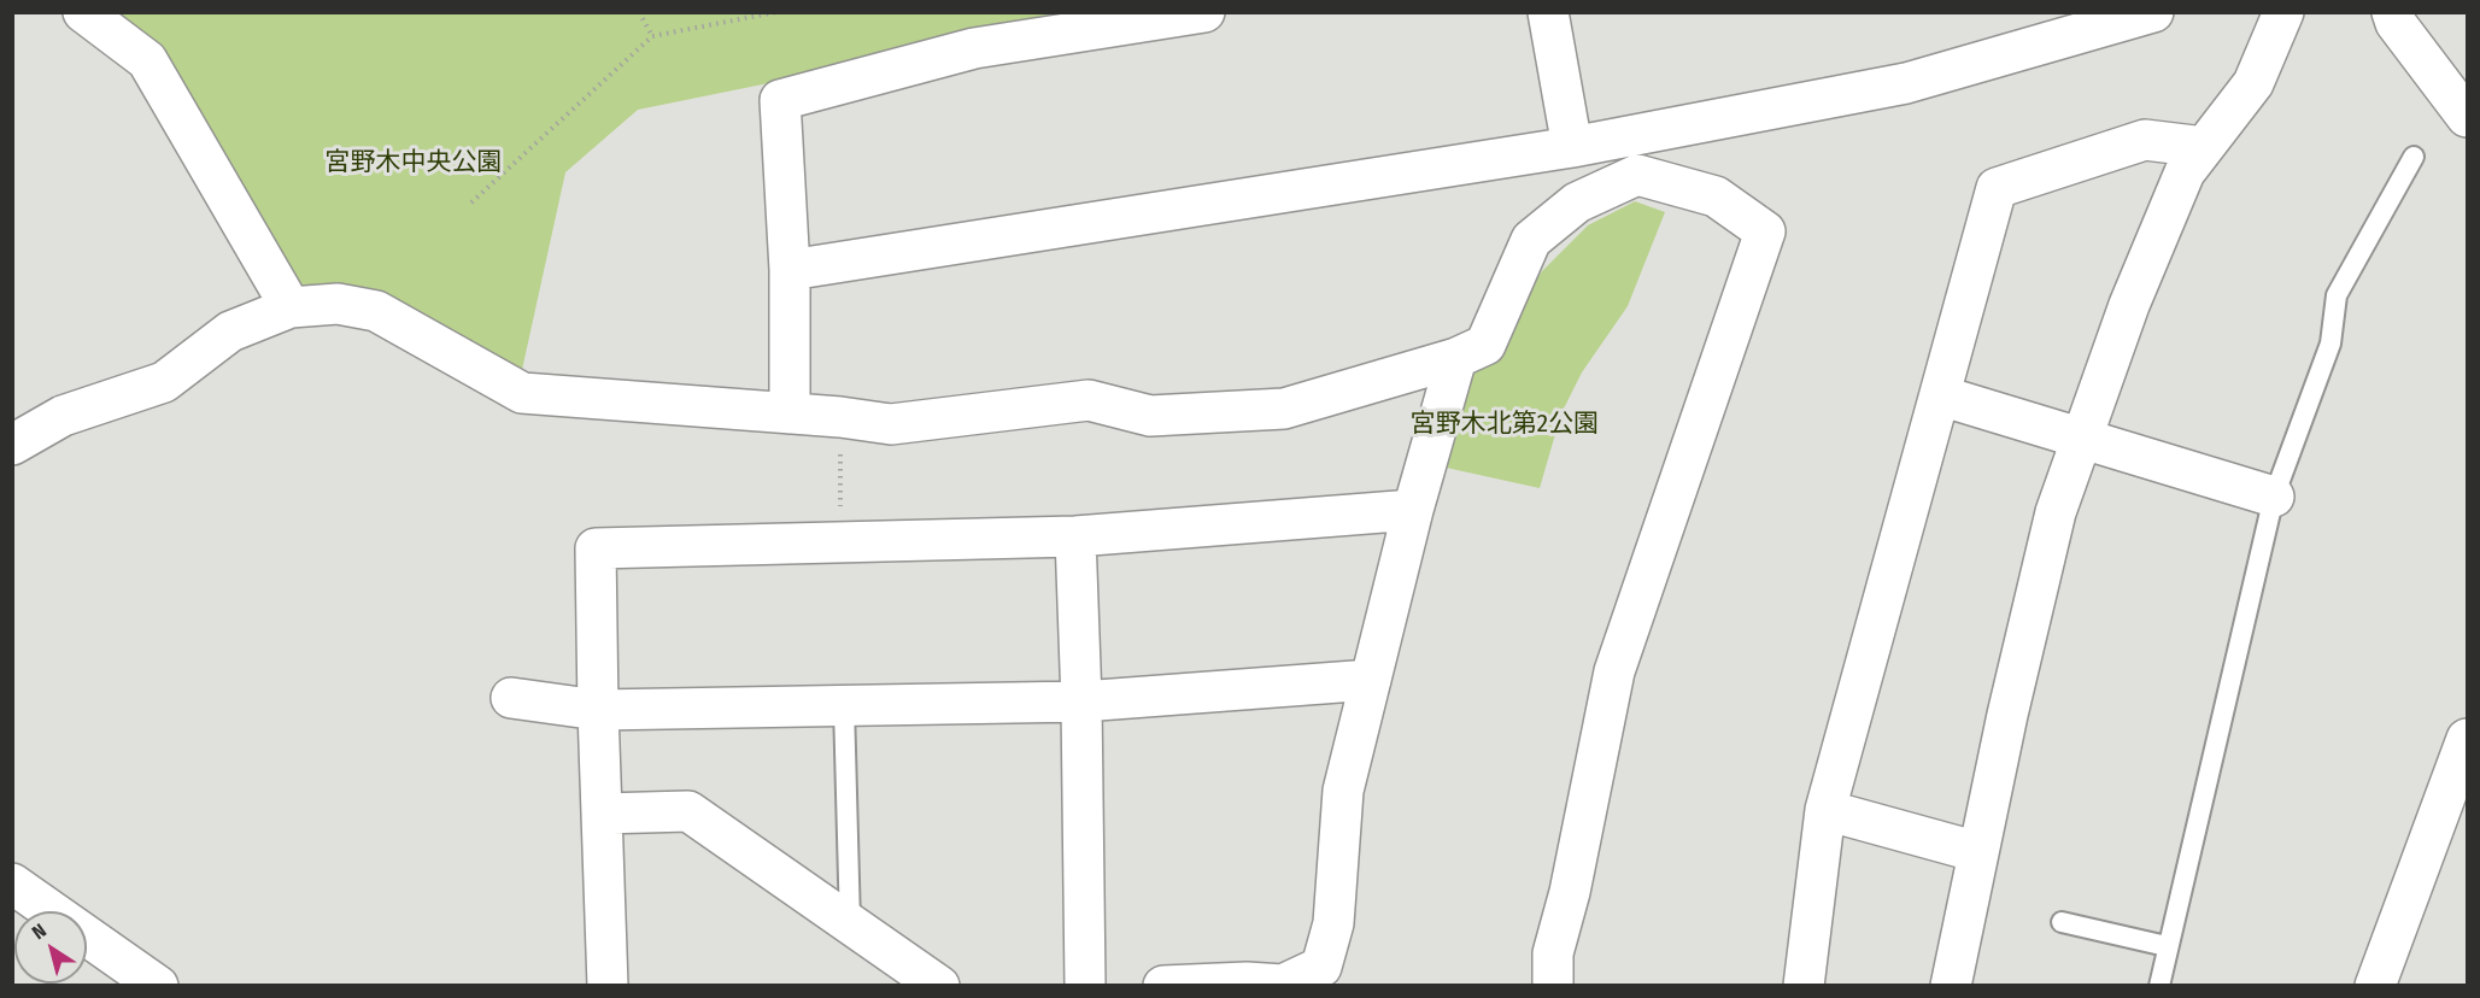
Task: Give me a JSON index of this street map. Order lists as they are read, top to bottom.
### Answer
{
  "parks": ["宮野木中央公園", "宮野木北第2公園"],
  "north": "top left"
}
